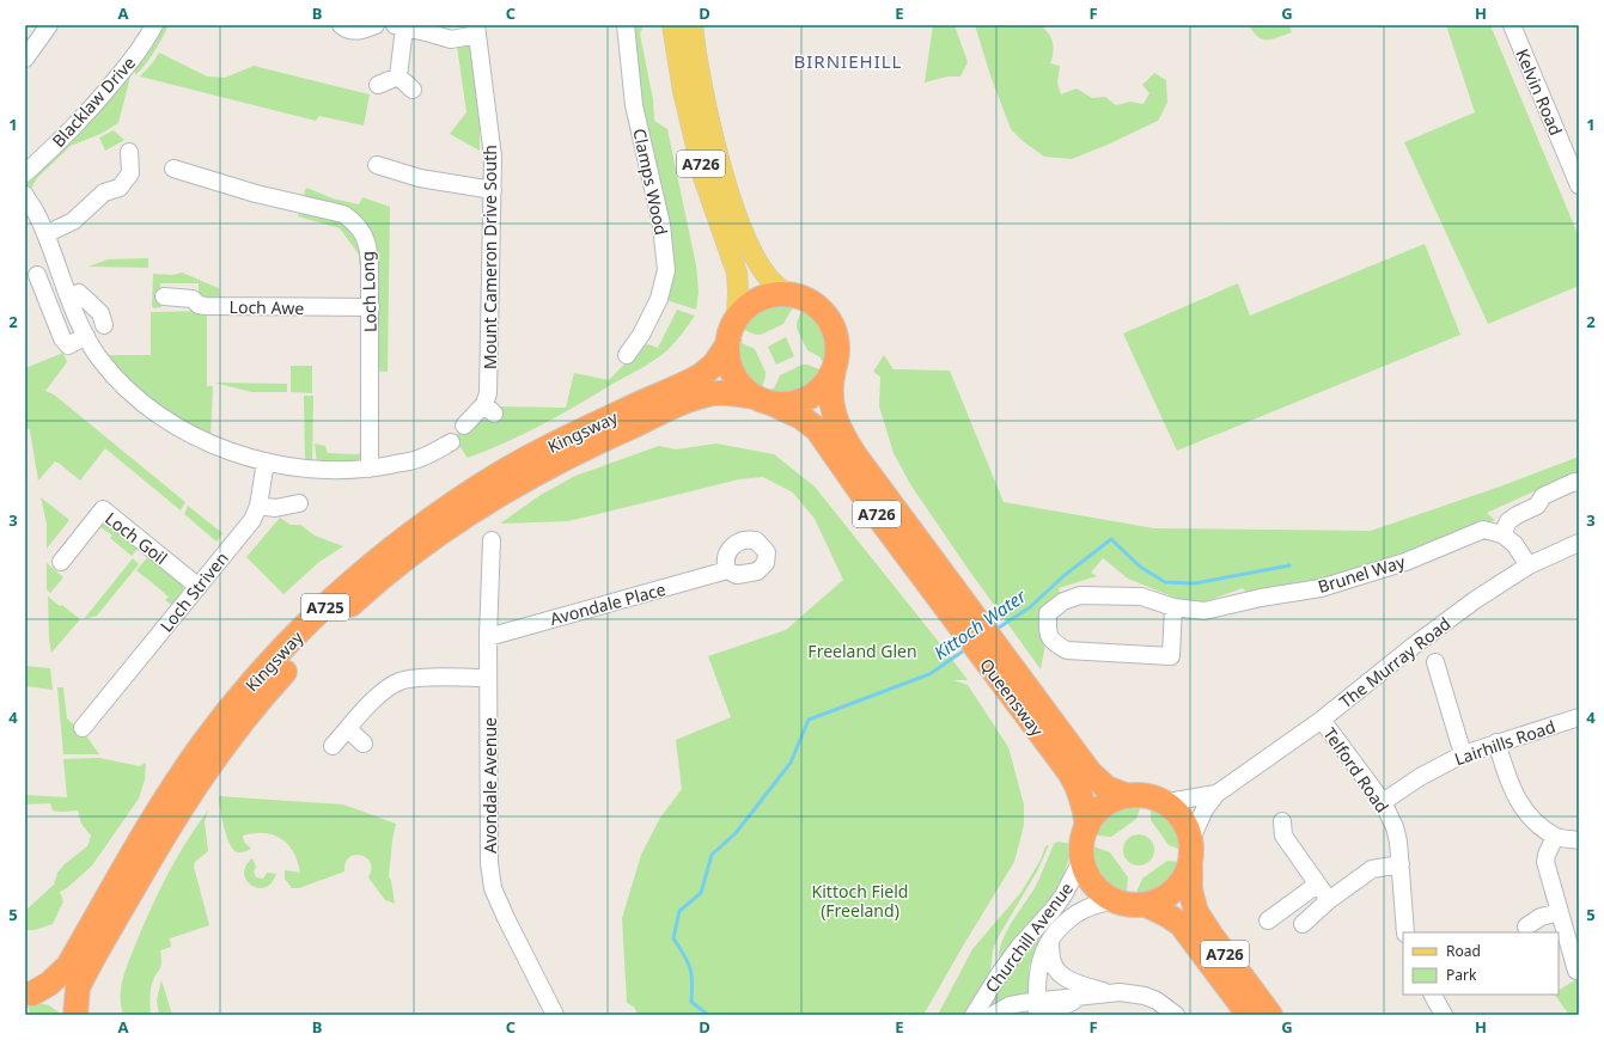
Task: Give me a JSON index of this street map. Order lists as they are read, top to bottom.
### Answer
{
  "streets": {
    "highway": [
      "A726",
      "Kingsway",
      "A725",
      "Queensway"
    ],
    "street": [
      "Kelvin Road",
      "Blacklaw Drive",
      "Clamps Wood",
      "Mount Cameron Drive South",
      "Loch Long",
      "Loch Awe",
      "Loch Goil",
      "Brunel Way",
      "Loch Striven",
      "Avondale Place",
      "The Murray Road",
      "Lairhills Road",
      "Telford Road",
      "Avondale Avenue",
      "Churchill Avenue"
    ]
  },
  "crossings": [
    ["A726", "Kingsway"],
    ["A726", "The Murray Road"],
    ["A726", "Queensway"],
    ["A726", "Churchill Avenue"],
    ["Loch Long", "Loch Awe"],
    ["Kingsway", "A725"],
    ["Kingsway", "Queensway"],
    ["Loch Goil", "Loch Striven"],
    ["Avondale Place", "Avondale Avenue"],
    ["The Murray Road", "Queensway"],
    ["The Murray Road", "Telford Road"],
    ["The Murray Road", "Churchill Avenue"],
    ["Queensway", "Churchill Avenue"],
    ["Lairhills Road", "Telford Road"]
  ],
  "districts": ["BIRNIEHILL"],
  "water": ["Kittoch Water"],
  "parks": ["Freeland Glen", "Kittoch Field (Freeland)"],
  "legend": ["Road", "Park"],
  "grid": {
    "columns": [
      "A",
      "B",
      "C",
      "D",
      "E",
      "F",
      "G",
      "H"
    ],
    "rows": [
      "1",
      "2",
      "3",
      "4",
      "5"
    ]
  }
}
